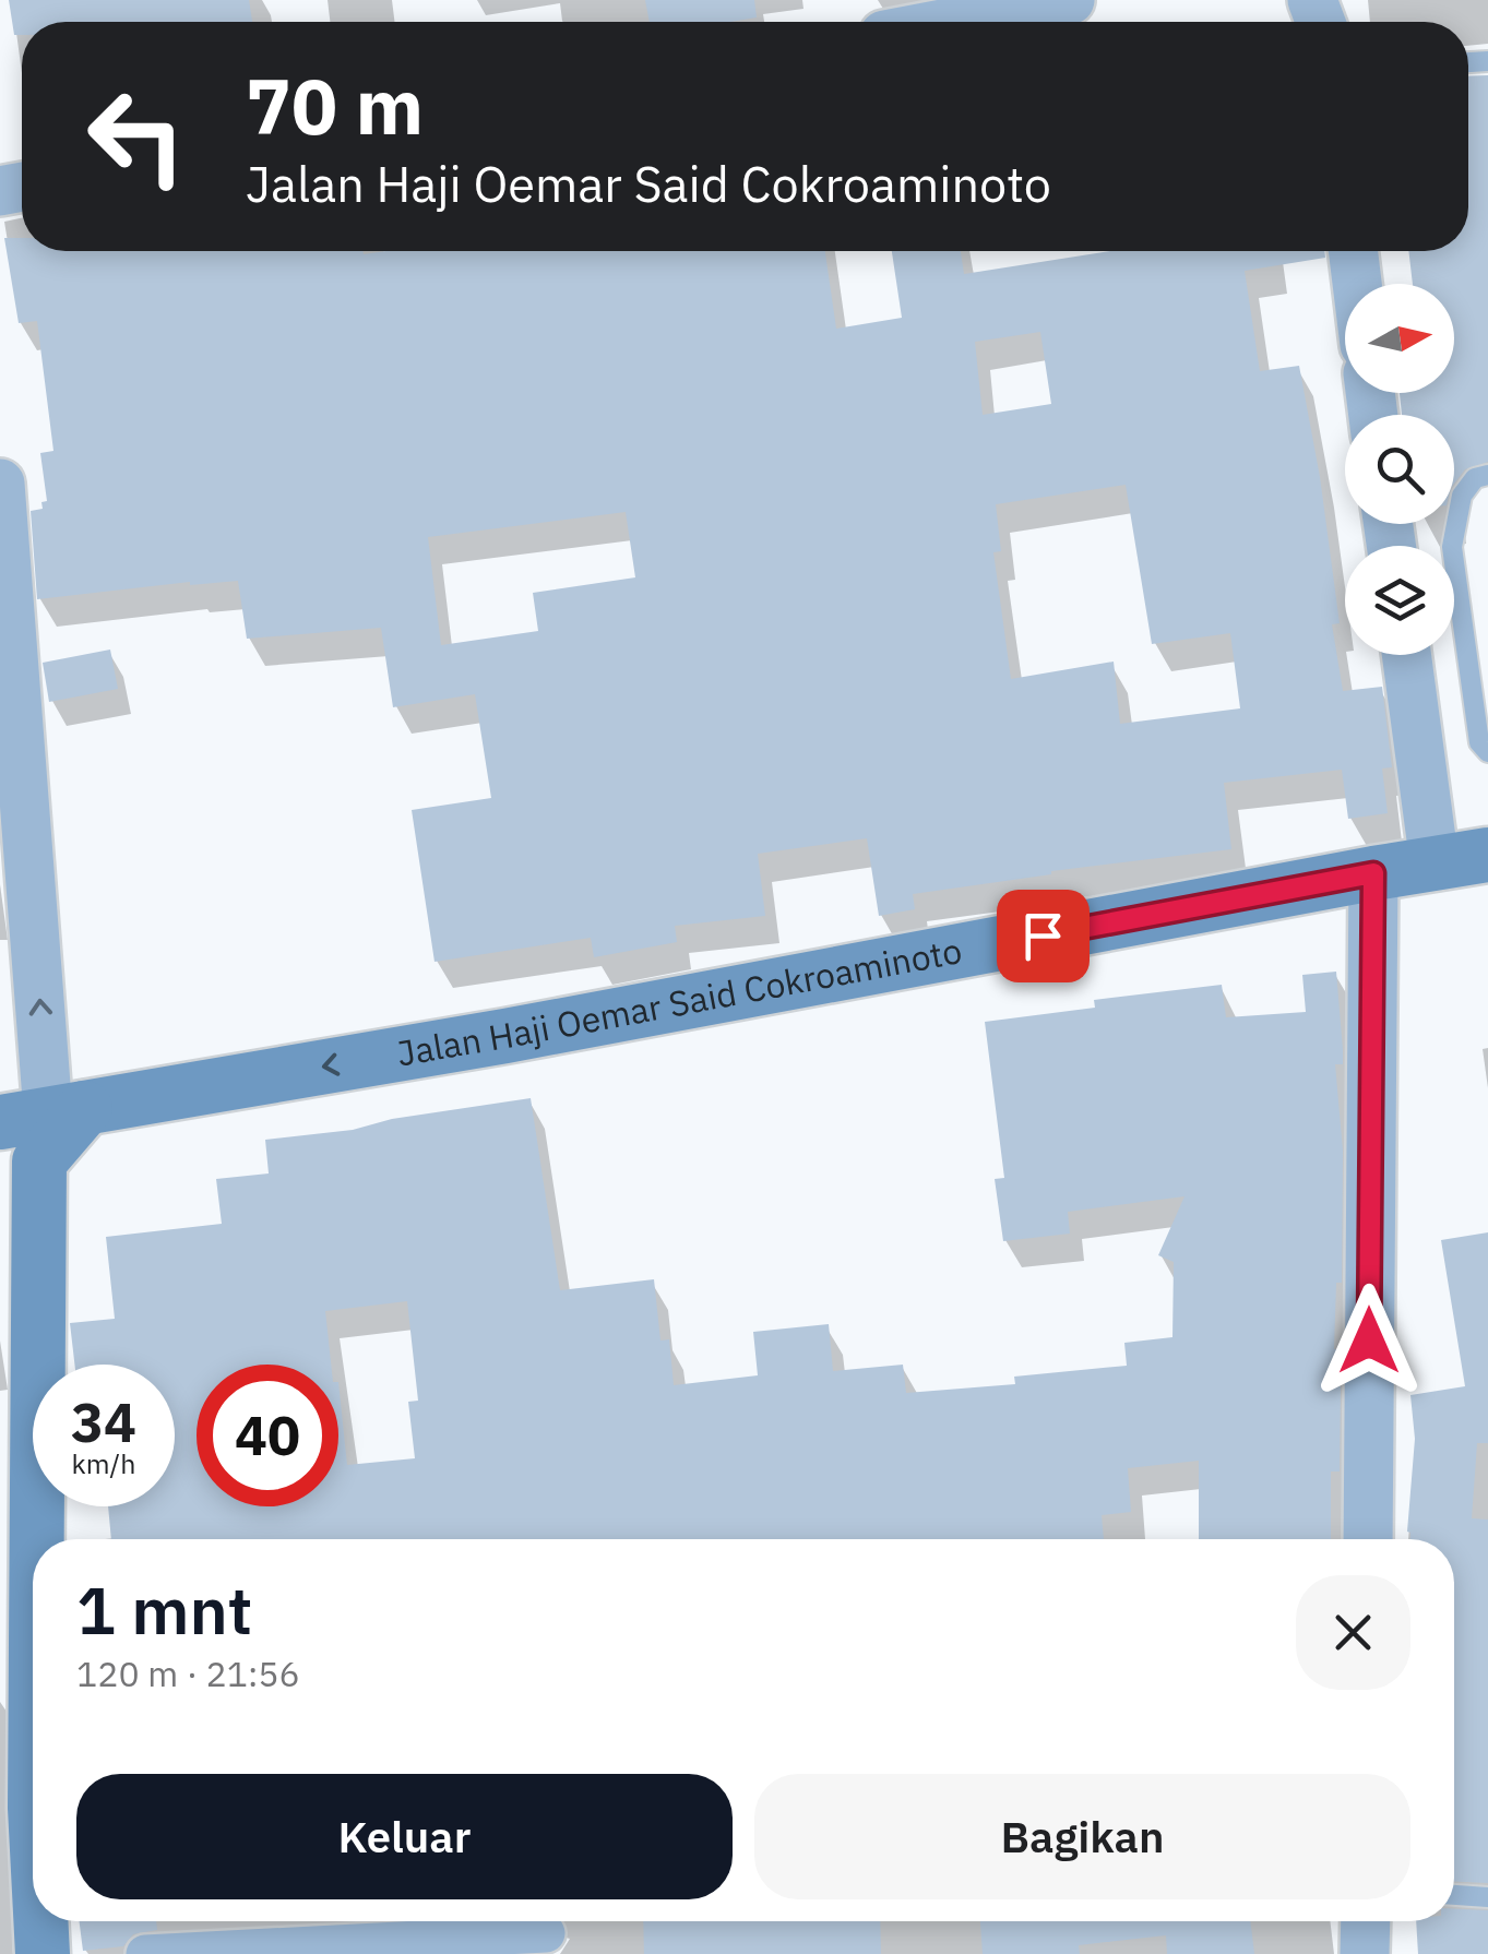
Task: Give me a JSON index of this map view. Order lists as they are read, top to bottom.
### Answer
{
  "streets": {
    "main road": ["Jalan Haji Oemar Said Cokroaminoto"]
  },
  "one_way": ["Jalan Haji Oemar Said Cokroaminoto"],
  "north": "right",
  "page": {
    "turn": ["70 m", "Jalan Haji Oemar Said Cokroaminoto"],
    "speed": "34 km/h",
    "limit": "40",
    "heading": ["1 mnt", "120 m · 21:56"],
    "buttons": ["Keluar", "Bagikan"]
  }
}
